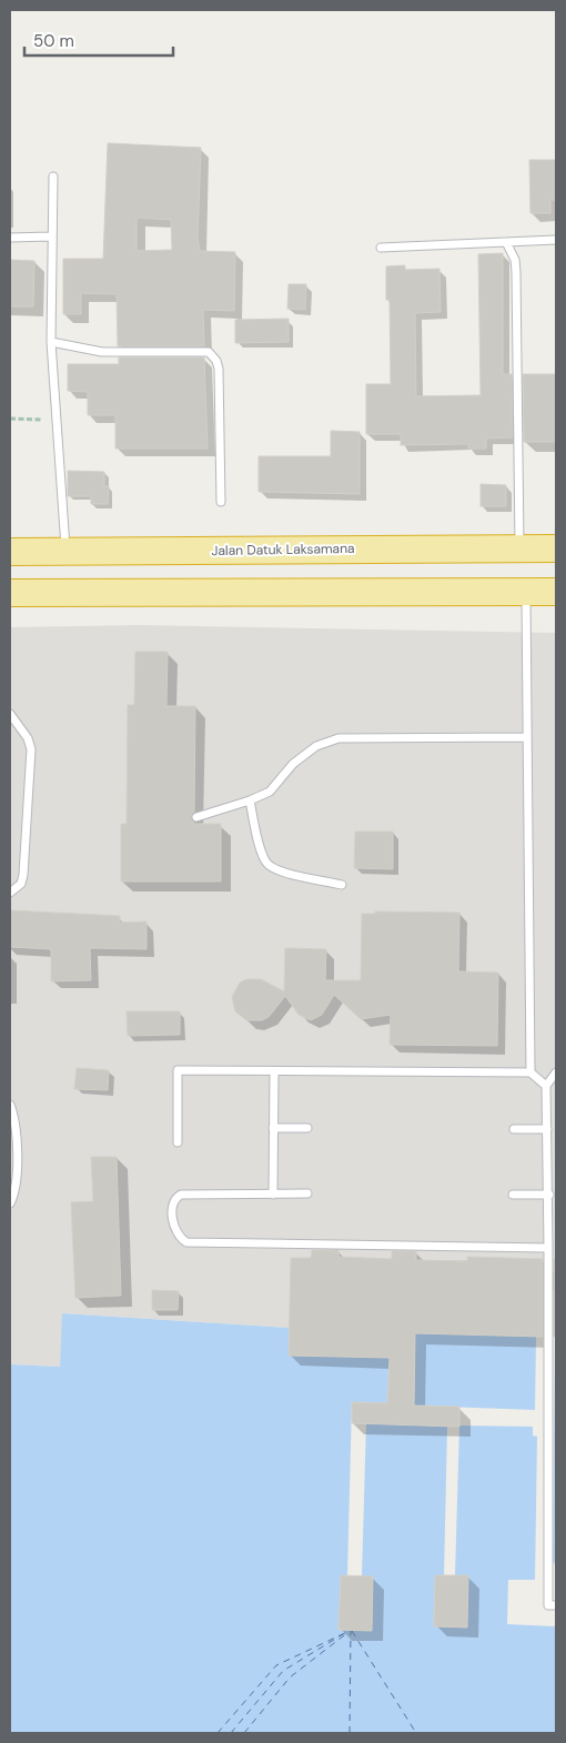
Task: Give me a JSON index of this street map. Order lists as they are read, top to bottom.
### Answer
{
  "streets": {
    "highway": ["Jalan Datuk Laksamana"]
  },
  "scale_bar": "50 m"
}
